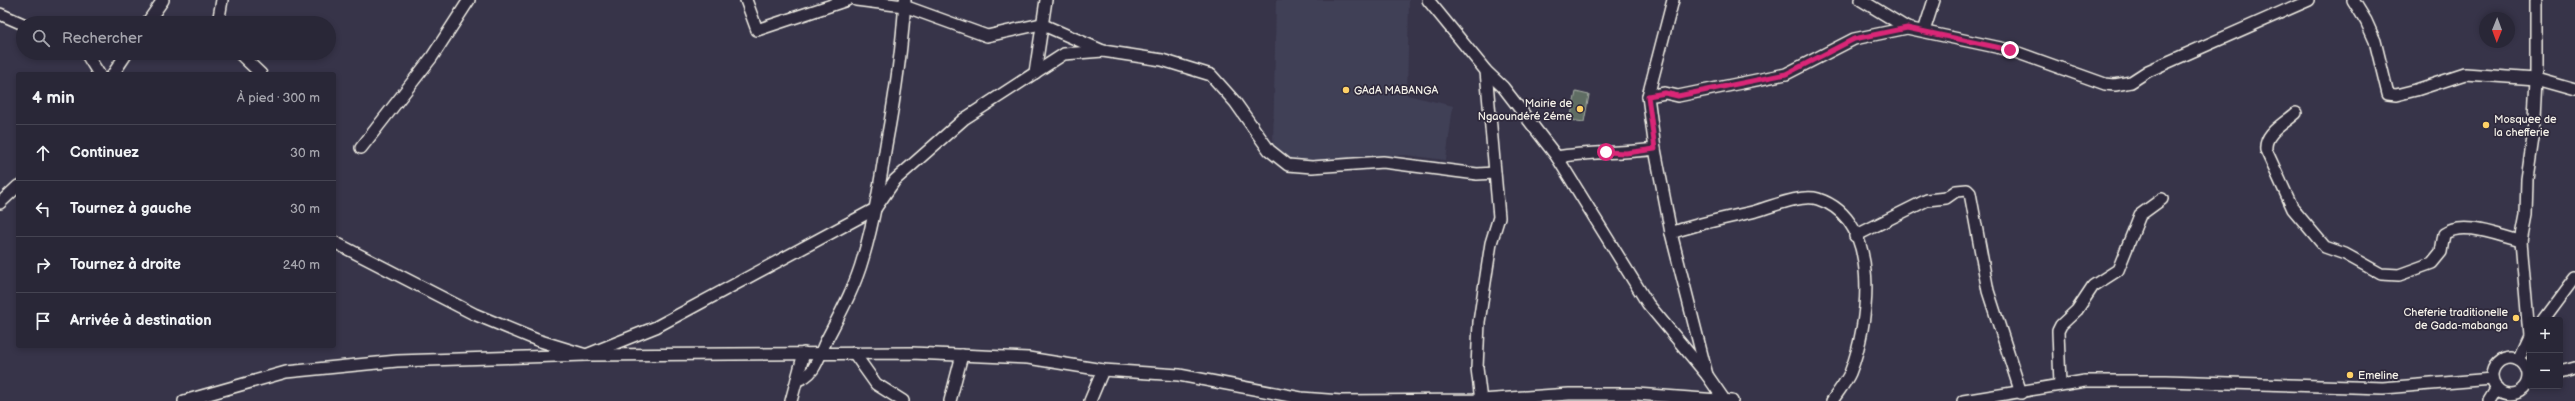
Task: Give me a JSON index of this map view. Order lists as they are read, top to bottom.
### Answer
{
  "places": [
    "GAdA MABANGA",
    "Mairie de Ngaoundéré 2éme",
    "Mosquee de la chefferie",
    "Cheferie traditionelle de Gada-mabanga",
    "Emeline"
  ],
  "north": "bottom",
  "page": {
    "search": "Rechercher",
    "heading": ["4 min", "À pied · 300 m"],
    "list": [
      ["Continuez", "30 m"],
      ["Tournez à gauche", "30 m"],
      ["Tournez à droite", "240 m"],
      "Arrivée à destination"
    ],
    "map_buttons": ["+", "−"]
  }
}
